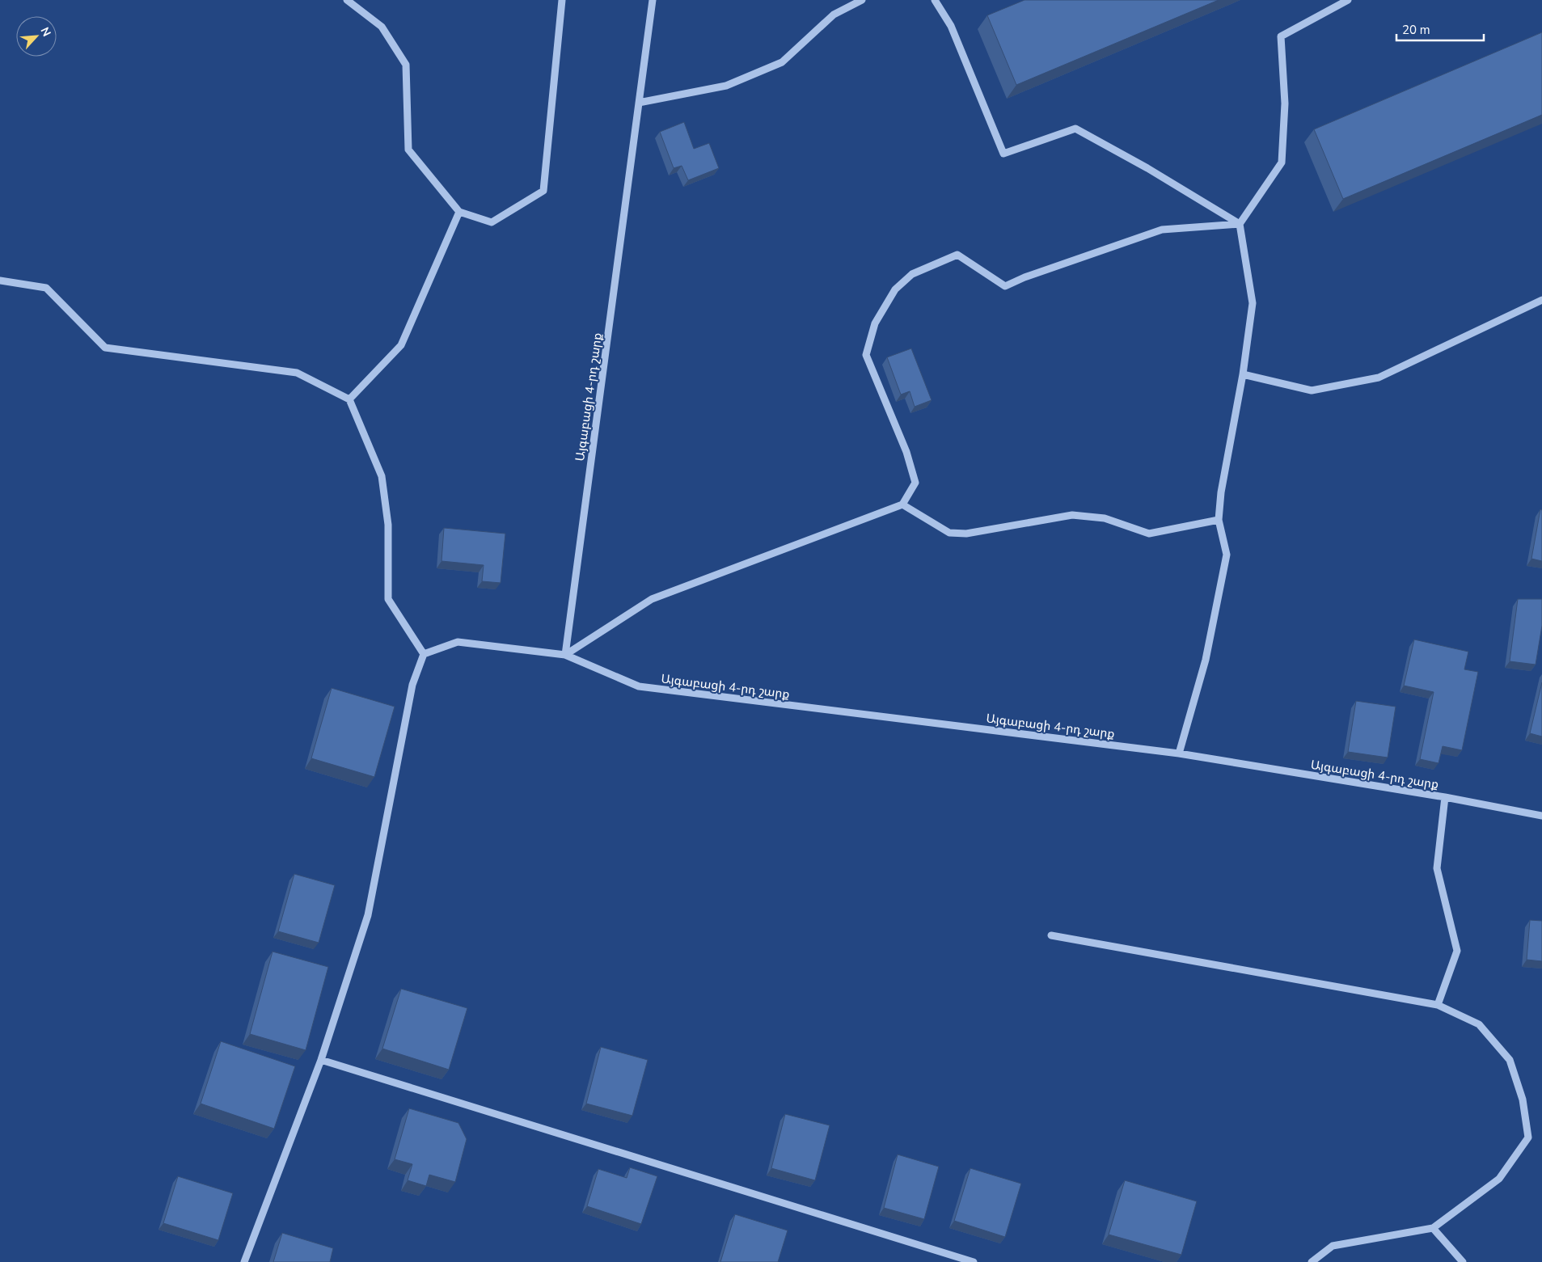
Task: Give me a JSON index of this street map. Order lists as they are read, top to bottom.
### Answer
{
  "streets": {
    "street": ["Այգաբացի 4-րդ շարք"]
  },
  "scale_bar": "20 m",
  "north": "top right"
}
